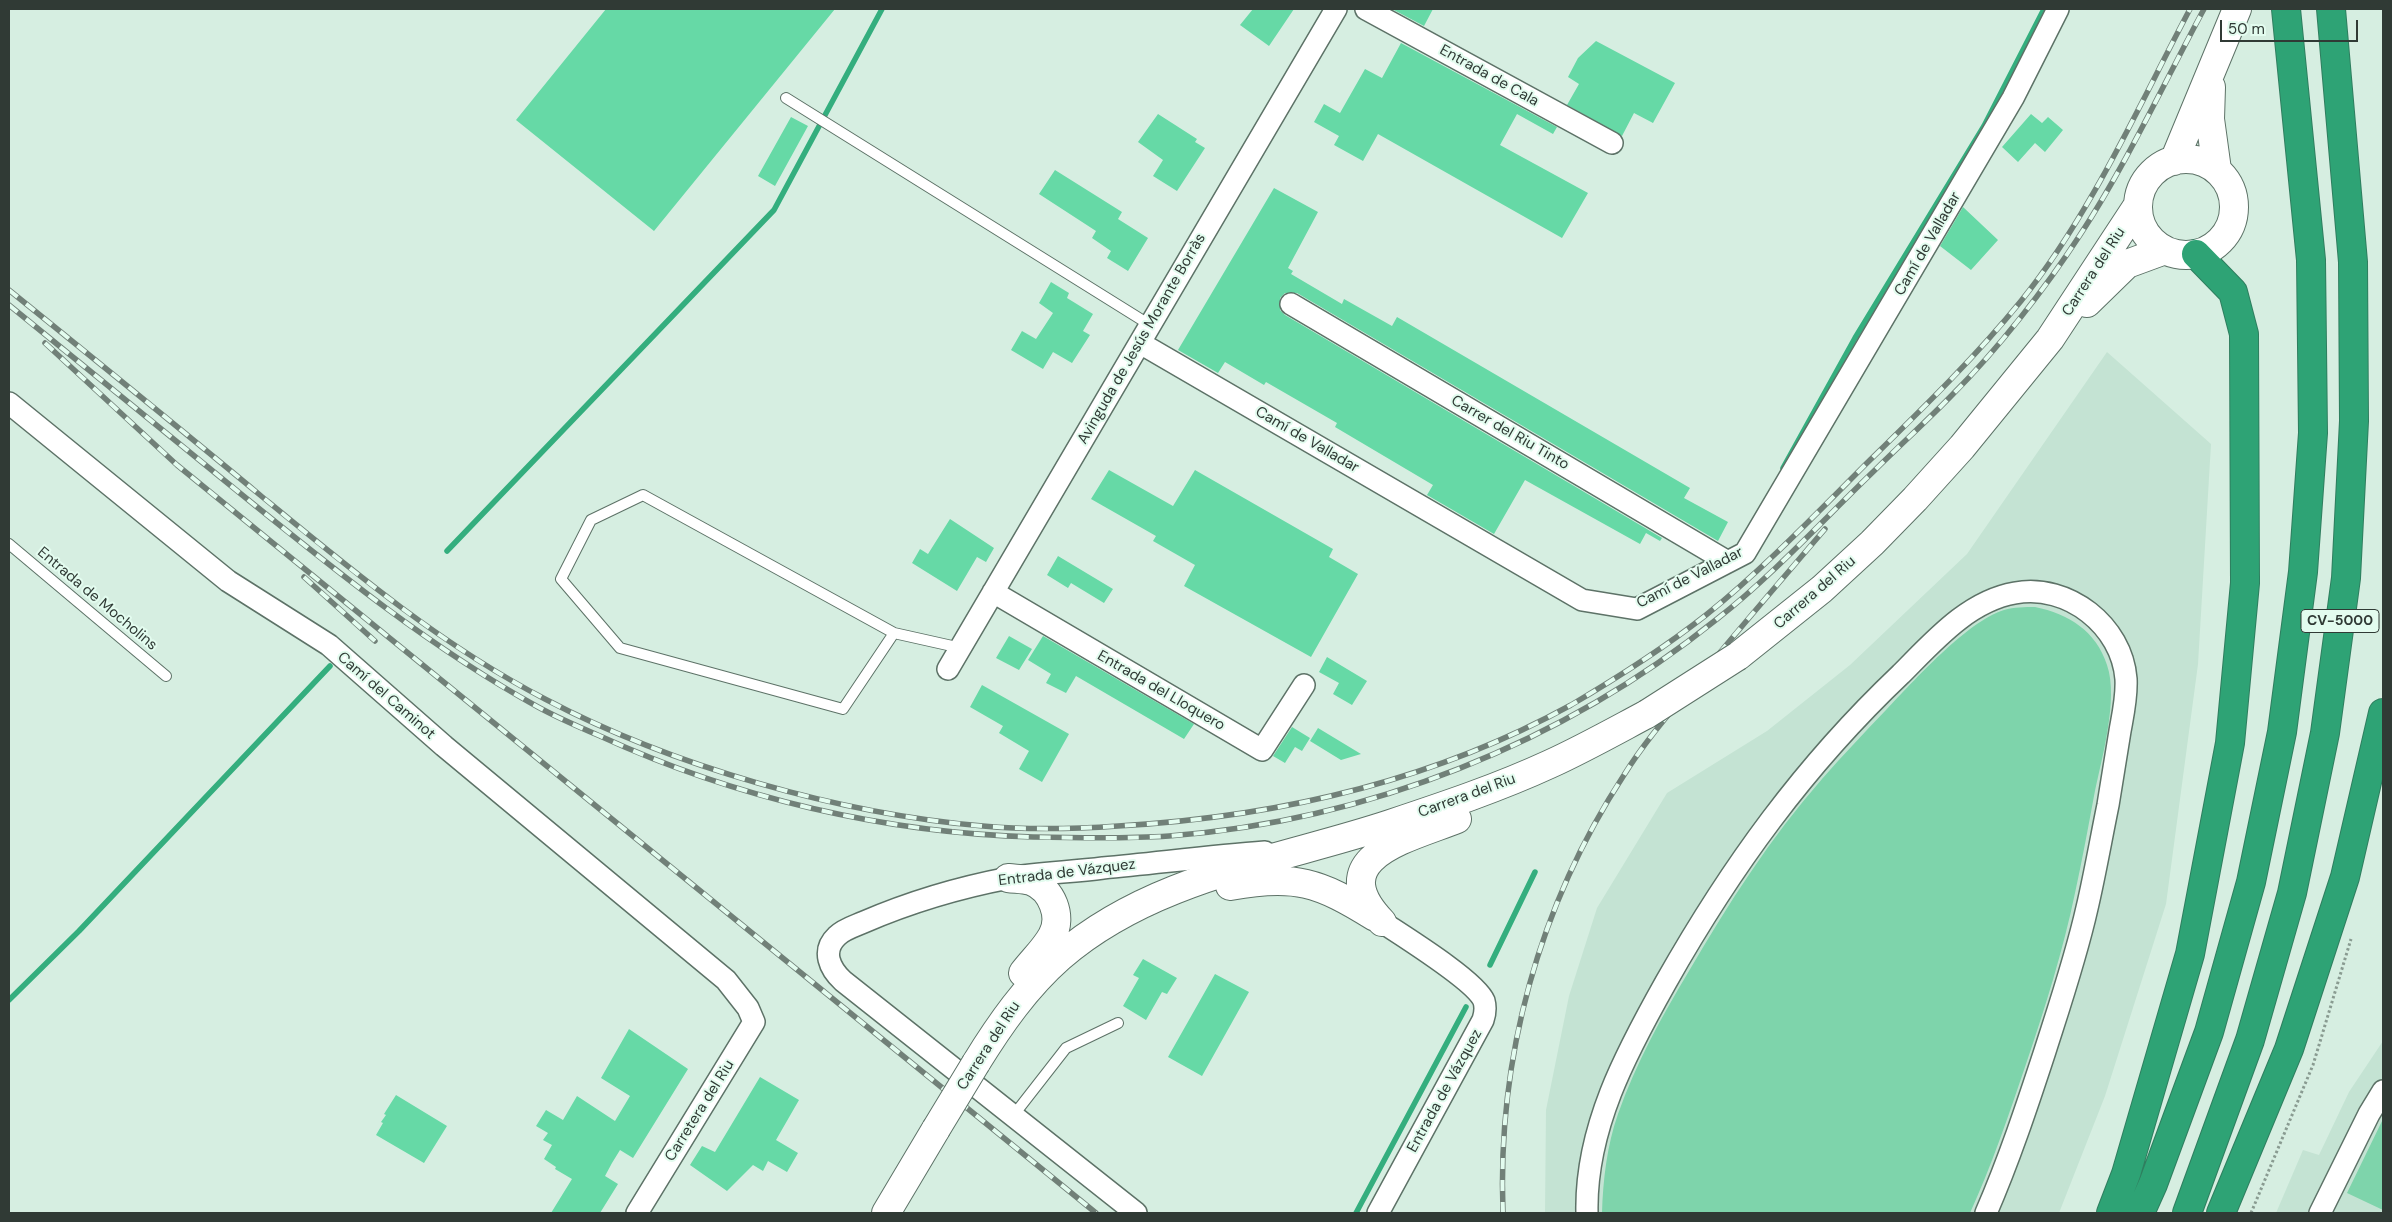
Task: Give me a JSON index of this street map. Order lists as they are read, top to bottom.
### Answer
{
  "streets": {
    "highway": ["CV-5000"],
    "street": [
      "Entrada de Cala",
      "Camí de Valladar",
      "Carrera del Riu",
      "Avinguda de Jesús Morante Borràs",
      "Carrer del Riu Tinto",
      "Entrada del Lloquero",
      "Camí del Caminot",
      "Entrada de Vázquez",
      "Carretera del Riu"
    ],
    "lane": ["Entrada de Mocholins"]
  },
  "crossings": [
    ["Camí de Valladar", "Avinguda de Jesús Morante Borràs"],
    ["Camí de Valladar", "Carrer del Riu Tinto"],
    ["Carrera del Riu", "Entrada de Vázquez"],
    ["Avinguda de Jesús Morante Borràs", "Entrada del Lloquero"],
    ["Camí del Caminot", "Carretera del Riu"]
  ],
  "scale_bar": "50 m"
}
